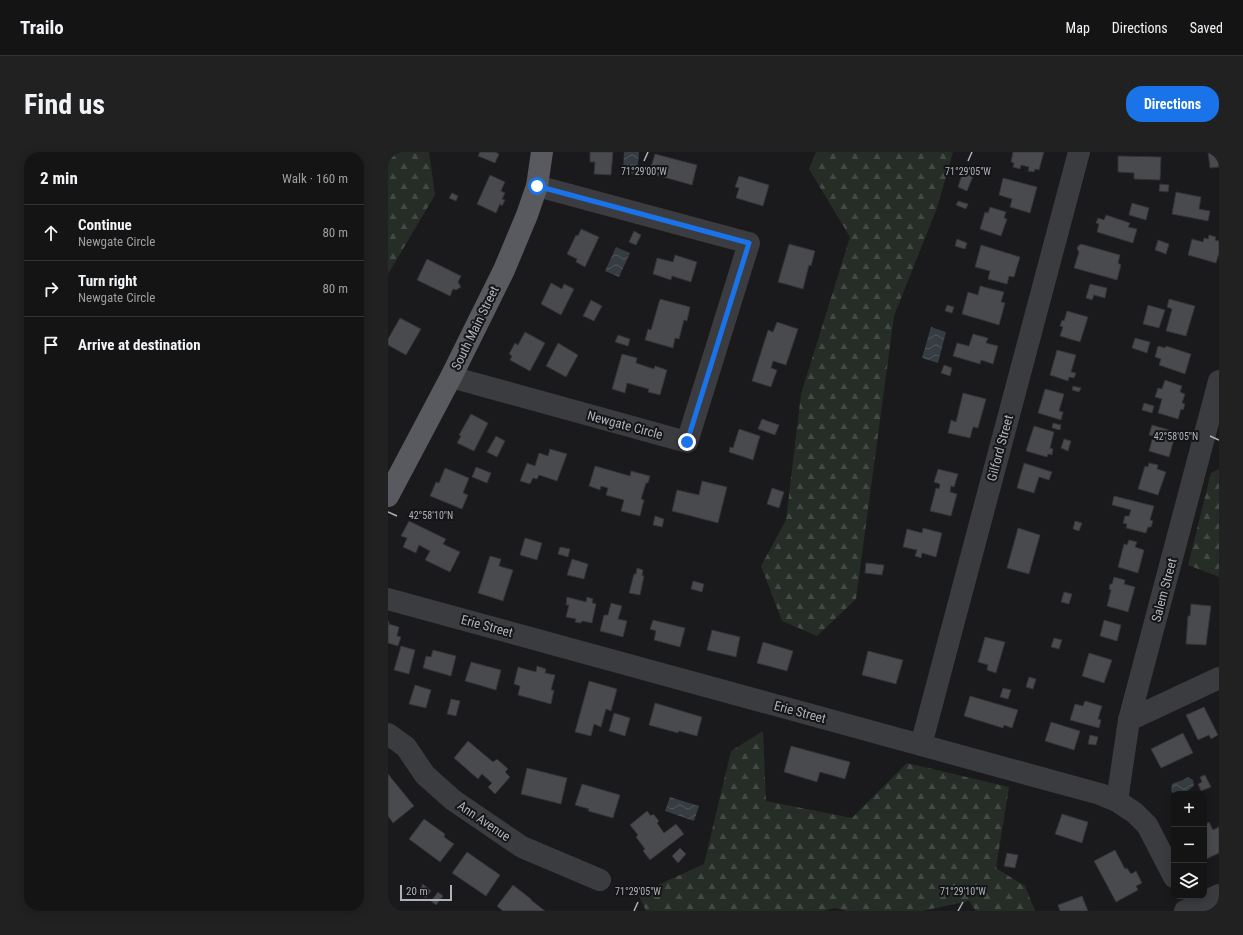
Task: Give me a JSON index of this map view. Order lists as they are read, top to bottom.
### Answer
{
  "streets": {
    "main road": ["South Main Street"],
    "street": [
      "Newgate Circle",
      "Gilford Street",
      "Salem Street",
      "Erie Street",
      "Ann Avenue"
    ]
  },
  "crossings": [
    ["South Main Street", "Newgate Circle"],
    ["Gilford Street", "Erie Street"],
    ["Salem Street", "Erie Street"]
  ],
  "scale_bar": "20 m",
  "page": {
    "header": "Trailo",
    "nav": ["Map", "Directions", "Saved"],
    "buttons": "Directions",
    "title": "Find us",
    "heading": ["2 min", "Walk · 160 m"],
    "list": [
      ["Continue", "Newgate Circle", "80 m"],
      ["Turn right", "Newgate Circle", "80 m"],
      "Arrive at destination"
    ],
    "map_buttons": ["+", "−"],
    "scale": "20 m"
  },
  "coordinates": [
    "71°29'05\"W",
    "71°29'00\"W",
    "42°58'05\"N",
    "42°58'10\"N",
    "71°29'10\"W"
  ]
}
